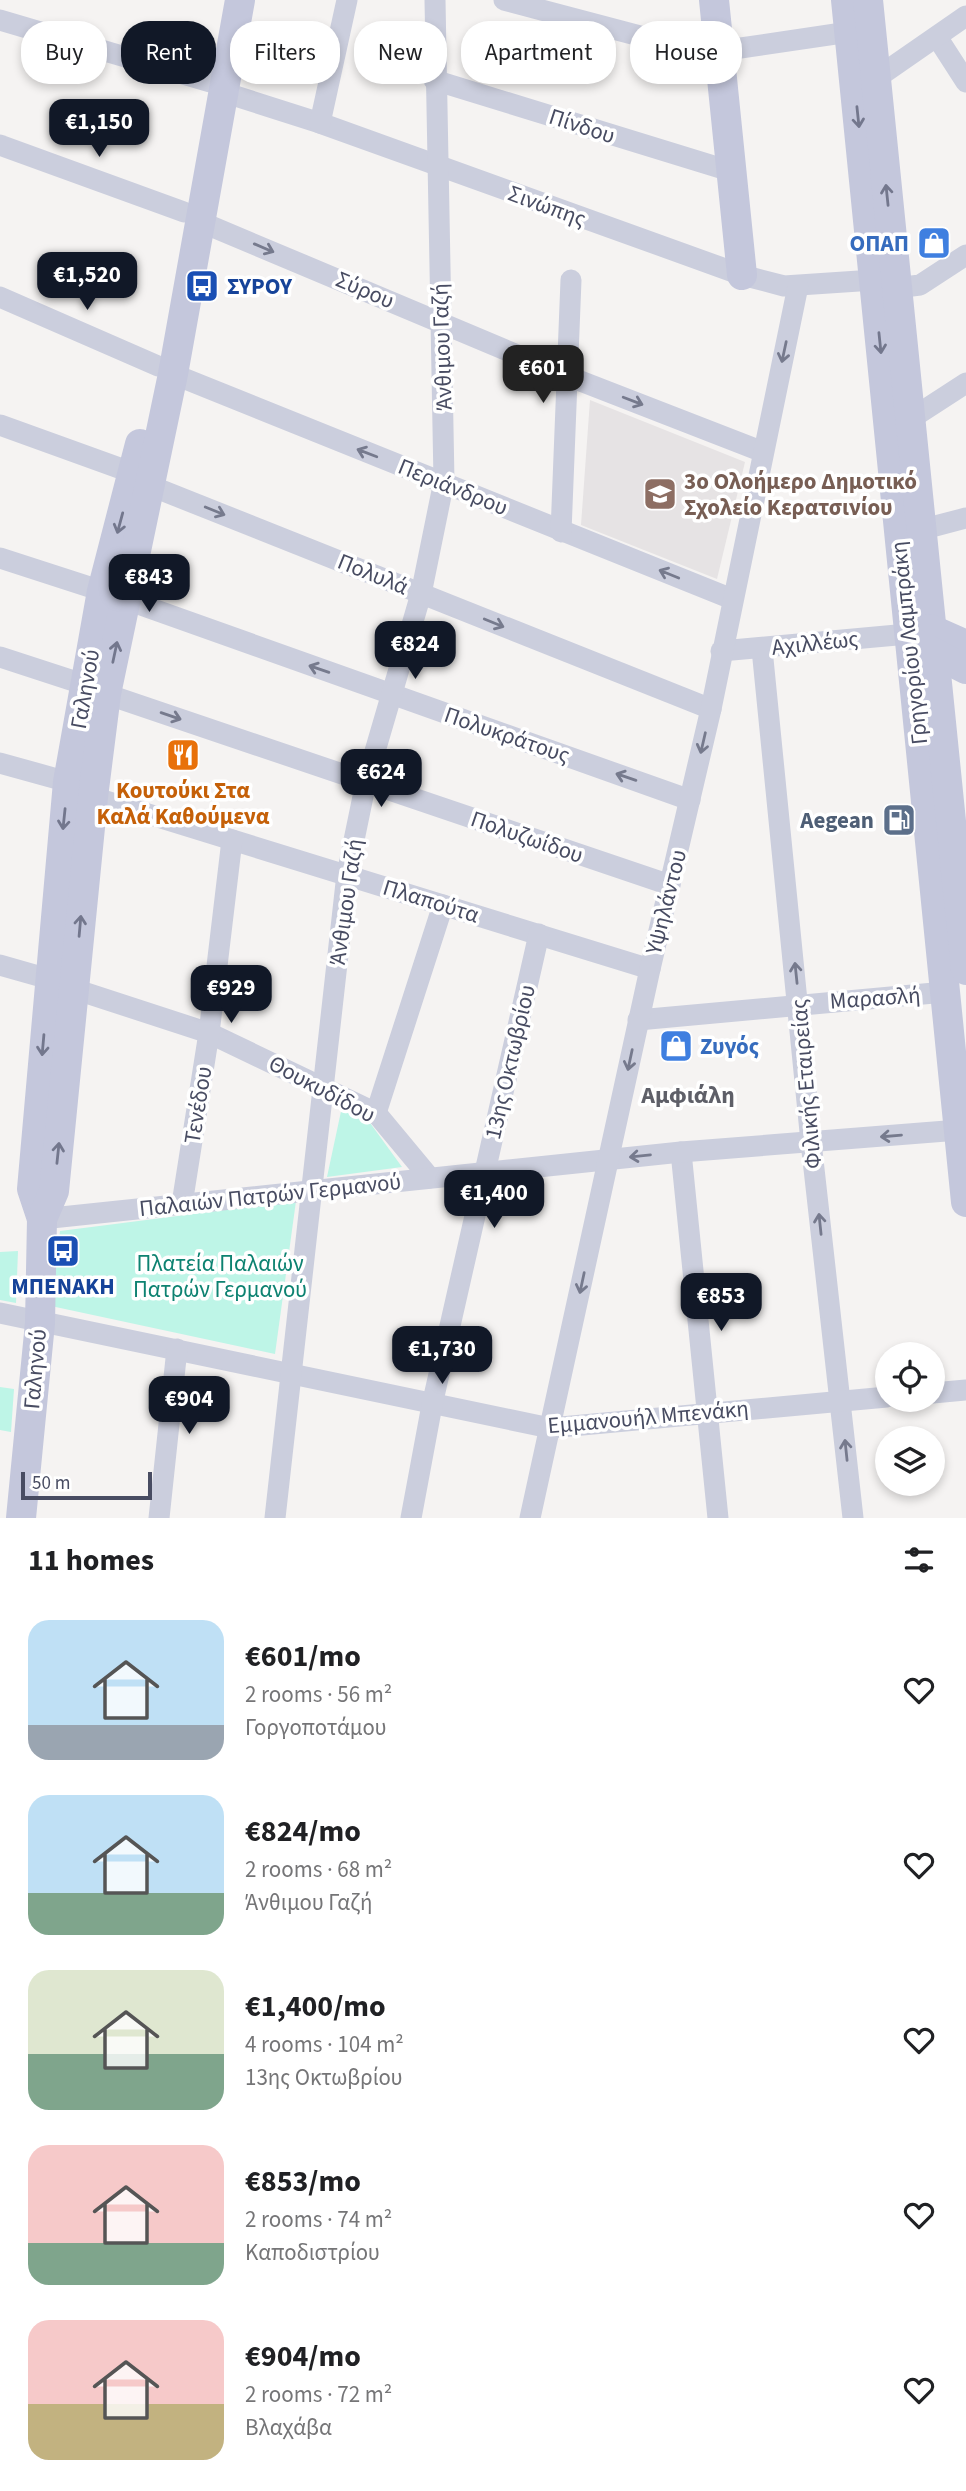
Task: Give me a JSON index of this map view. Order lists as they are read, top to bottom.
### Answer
{
  "streets": {
    "main road": ["Γρηγορίου Λαμπράκη", "Γαληνού"],
    "street": [
      "Πίνδου",
      "Σινώπης",
      "Σύρου",
      "Άνθιμου Γαζή",
      "Περιάνδρου",
      "Πολυλά",
      "Αχιλλέως",
      "Πολυκράτους",
      "Πολυζωίδου",
      "Πλαπούτα",
      "Υψηλάντου",
      "Μαρασλή",
      "13ης Οκτωβρίου",
      "Φιλικής Εταιρείας",
      "Θουκυδίδου",
      "Τενέδου",
      "Παλαιών Πατρών Γερμανού",
      "Εμμανουήλ Μπενάκη"
    ]
  },
  "crossings": [
    ["Σινώπης", "Άνθιμου Γαζή"],
    ["Σινώπης", "Γρηγορίου Λαμπράκη"],
    ["Σινώπης", "Γαληνού"],
    ["Σινώπης", "Υψηλάντου"],
    ["Σύρου", "Άνθιμου Γαζή"],
    ["Σύρου", "Γαληνού"],
    ["Σύρου", "Υψηλάντου"],
    ["Άνθιμου Γαζή", "Περιάνδρου"],
    ["Άνθιμου Γαζή", "Πολυλά"],
    ["Άνθιμου Γαζή", "Πολυκράτους"],
    ["Άνθιμου Γαζή", "Πολυζωίδου"],
    ["Άνθιμου Γαζή", "Πλαπούτα"],
    ["Άνθιμου Γαζή", "Θουκυδίδου"],
    ["Άνθιμου Γαζή", "Παλαιών Πατρών Γερμανού"],
    ["Άνθιμου Γαζή", "Εμμανουήλ Μπενάκη"],
    ["Περιάνδρου", "Γαληνού"],
    ["Περιάνδρου", "Υψηλάντου"],
    ["Πολυλά", "Γαληνού"],
    ["Πολυλά", "Υψηλάντου"],
    ["Αχιλλέως", "Γρηγορίου Λαμπράκη"],
    ["Αχιλλέως", "Υψηλάντου"],
    ["Αχιλλέως", "Φιλικής Εταιρείας"],
    ["Γρηγορίου Λαμπράκη", "Μαρασλή"],
    ["Γρηγορίου Λαμπράκη", "Παλαιών Πατρών Γερμανού"],
    ["Γαληνού", "Πολυκράτους"],
    ["Γαληνού", "Πολυζωίδου"],
    ["Γαληνού", "Πλαπούτα"],
    ["Γαληνού", "Θουκυδίδου"],
    ["Γαληνού", "Παλαιών Πατρών Γερμανού"],
    ["Γαληνού", "Εμμανουήλ Μπενάκη"],
    ["Πολυκράτους", "Υψηλάντου"],
    ["Πολυζωίδου", "Υψηλάντου"],
    ["Πλαπούτα", "Υψηλάντου"],
    ["Πλαπούτα", "13ης Οκτωβρίου"],
    ["Πλαπούτα", "Τενέδου"],
    ["Υψηλάντου", "Μαρασλή"],
    ["Υψηλάντου", "Παλαιών Πατρών Γερμανού"],
    ["Υψηλάντου", "Εμμανουήλ Μπενάκη"],
    ["Μαρασλή", "Φιλικής Εταιρείας"],
    ["13ης Οκτωβρίου", "Παλαιών Πατρών Γερμανού"],
    ["13ης Οκτωβρίου", "Εμμανουήλ Μπενάκη"],
    ["Φιλικής Εταιρείας", "Παλαιών Πατρών Γερμανού"],
    ["Φιλικής Εταιρείας", "Εμμανουήλ Μπενάκη"],
    ["Θουκυδίδου", "Τενέδου"],
    ["Θουκυδίδου", "Παλαιών Πατρών Γερμανού"],
    ["Τενέδου", "Παλαιών Πατρών Γερμανού"]
  ],
  "one_way": [
    "Σύρου",
    "Περιάνδρου",
    "Πολυλά",
    "Πολυκράτους",
    "Πολυζωίδου"
  ],
  "districts": ["Αμφιάλη"],
  "parks": ["Πλατεία Παλαιών Πατρών Γερμανού"],
  "places": {
    "shop": ["ΟΠΑΠ", "Ζυγός"],
    "bus stop": ["ΣΥΡΟΥ", "ΜΠΕΝΑΚΗ"],
    "school or university": ["3ο Ολοήμερο Δημοτικό Σχολείο Κερατσινίου"],
    "restaurant": ["Κουτούκι Στα Καλά Καθούμενα"],
    "fuel station": ["Aegean"]
  },
  "scale_bar": "50 m",
  "page": {
    "chip": [
      "Buy",
      "Rent",
      "Filters",
      "New",
      "Apartment",
      "House"
    ],
    "price": [
      "€1,150",
      "€1,520",
      "€601",
      "€843",
      "€824",
      "€624",
      "€929",
      "€1,400",
      "€853",
      "€1,730",
      "€904"
    ],
    "scale": "50 m",
    "heading": "11 homes",
    "list": [
      {
        "name": "€601/mo",
        "note": "2 rooms · 56 m² · Γοργοποτάμου"
      },
      {
        "name": "€824/mo",
        "note": "2 rooms · 68 m² · Άνθιμου Γαζή"
      },
      {
        "name": "€1,400/mo",
        "note": "4 rooms · 104 m² · 13ης Οκτωβρίου"
      },
      {
        "name": "€853/mo",
        "note": "2 rooms · 74 m² · Καποδιστρίου"
      },
      {
        "name": "€904/mo",
        "note": "2 rooms · 72 m² · Βλαχάβα"
      }
    ]
  }
}
